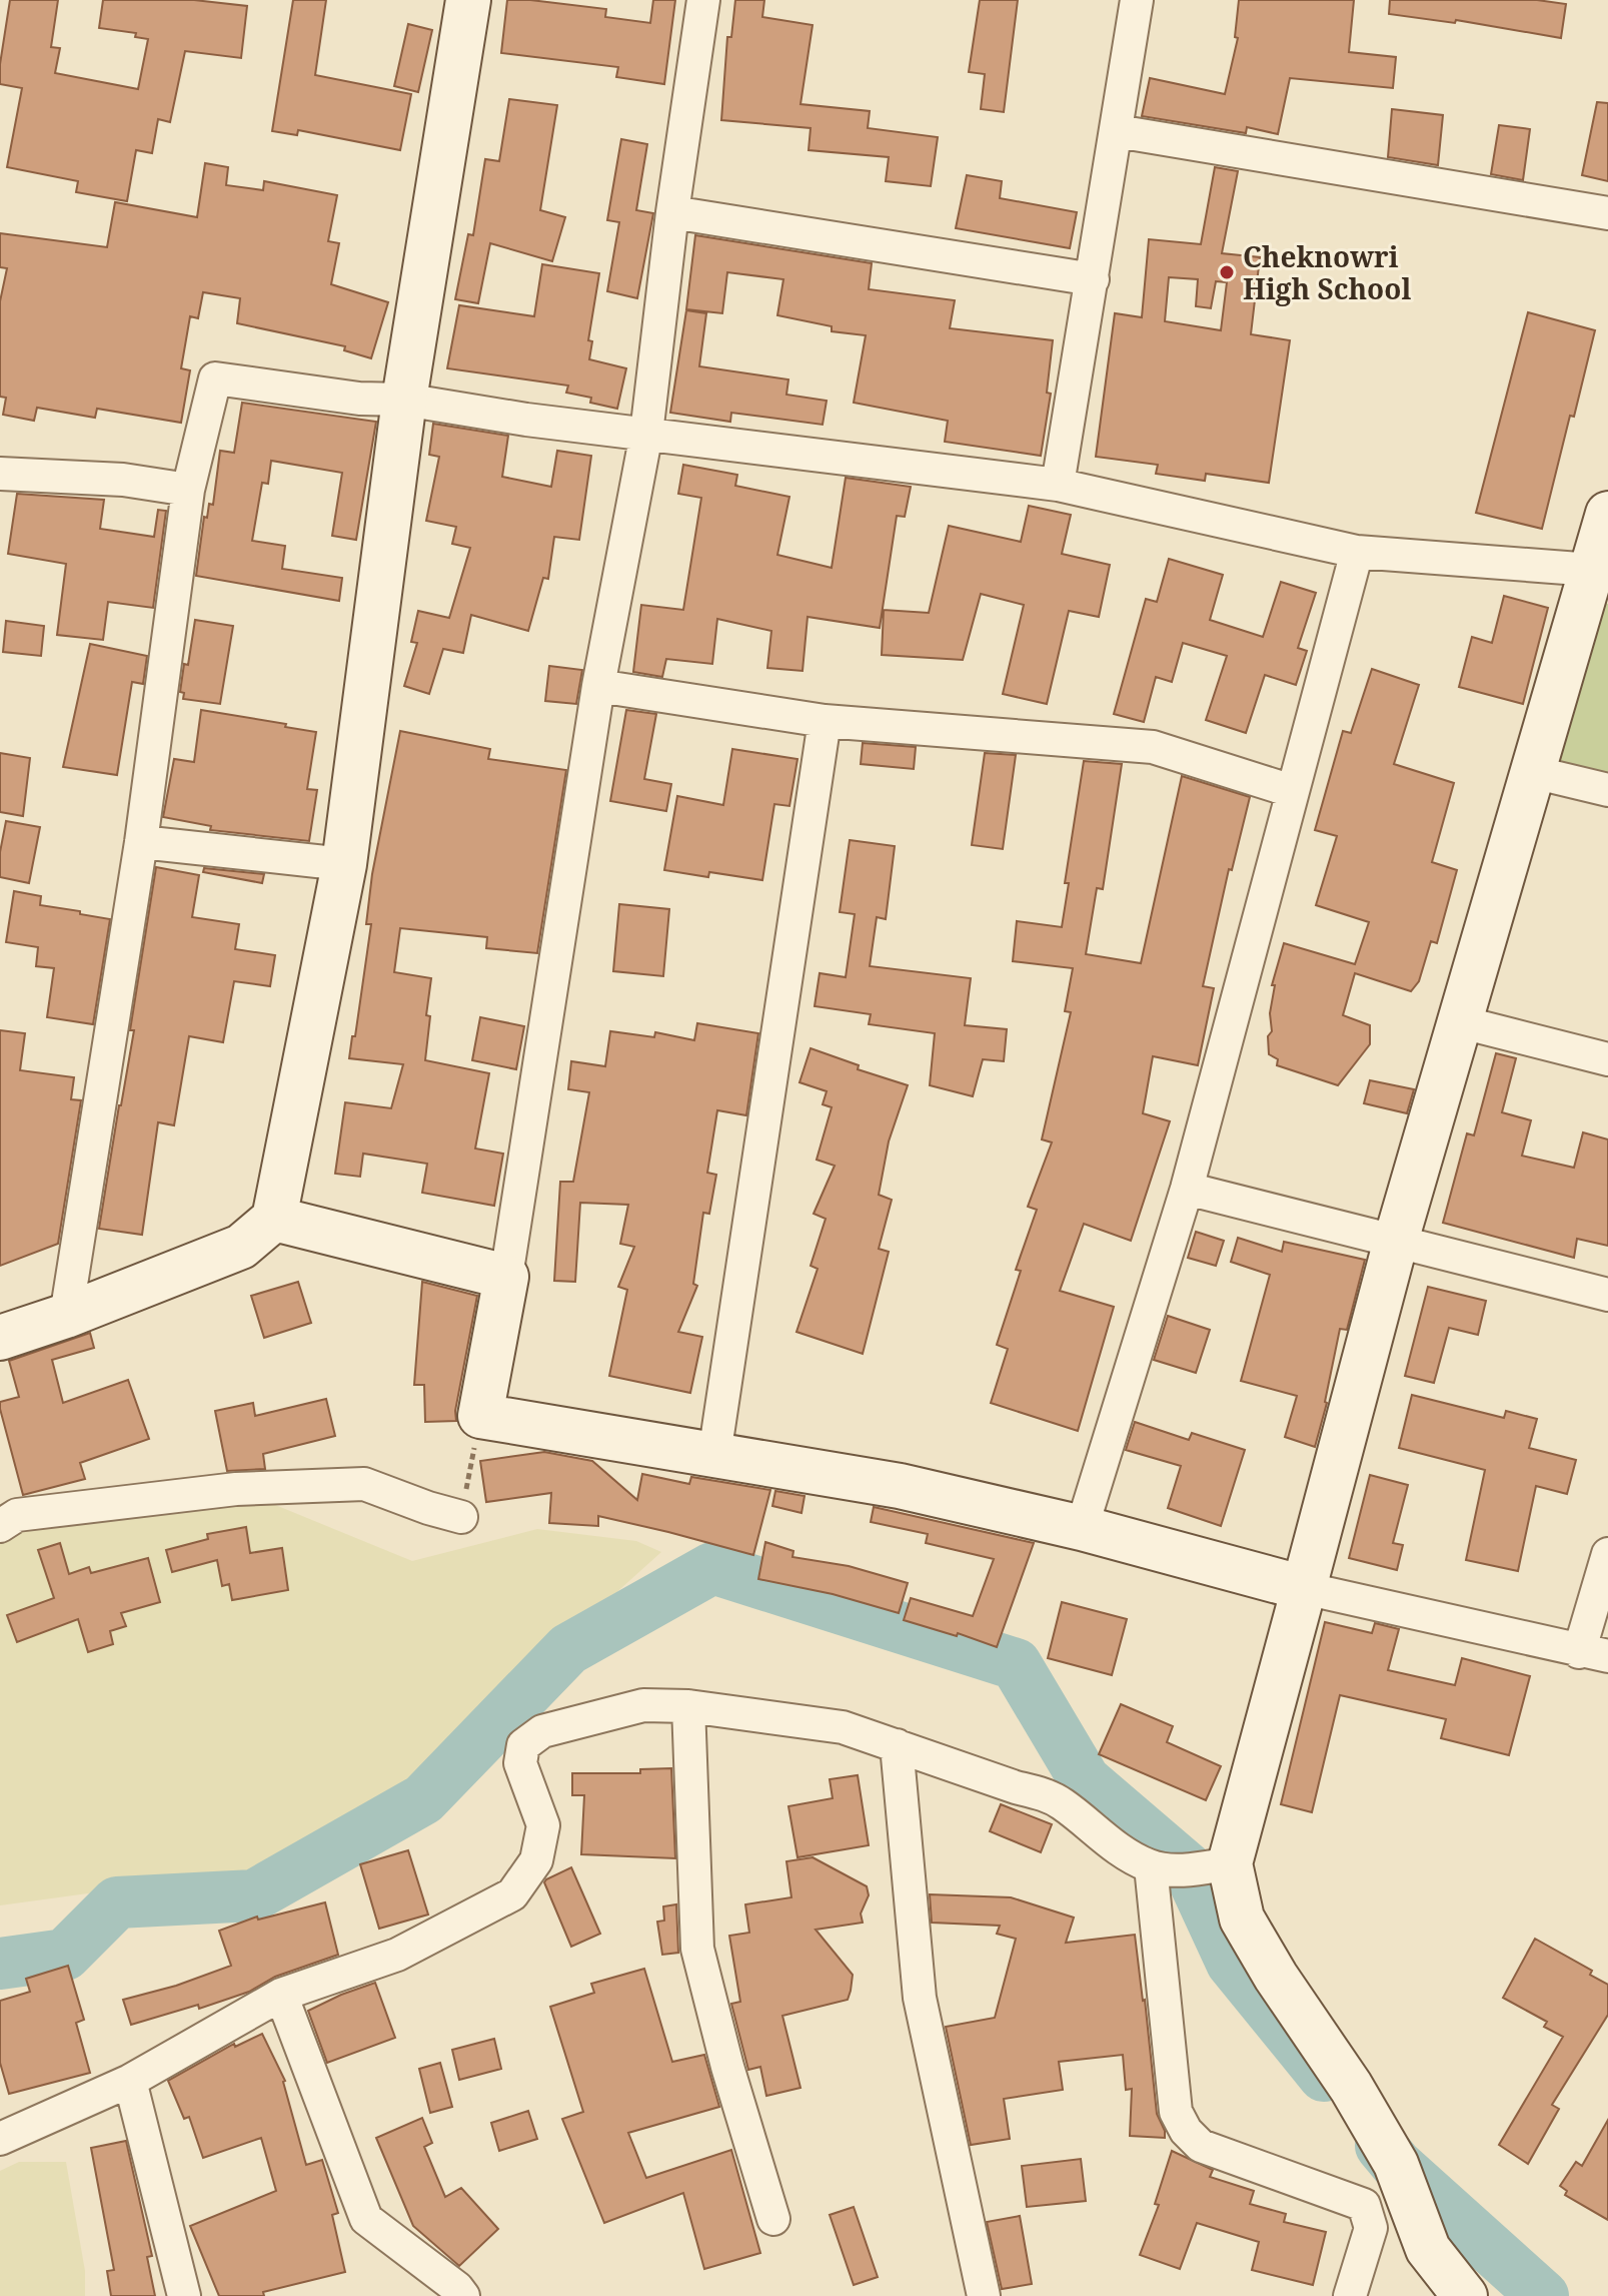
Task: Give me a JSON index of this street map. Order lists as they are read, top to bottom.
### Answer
{
  "places": ["Cheknowri High School"]
}
